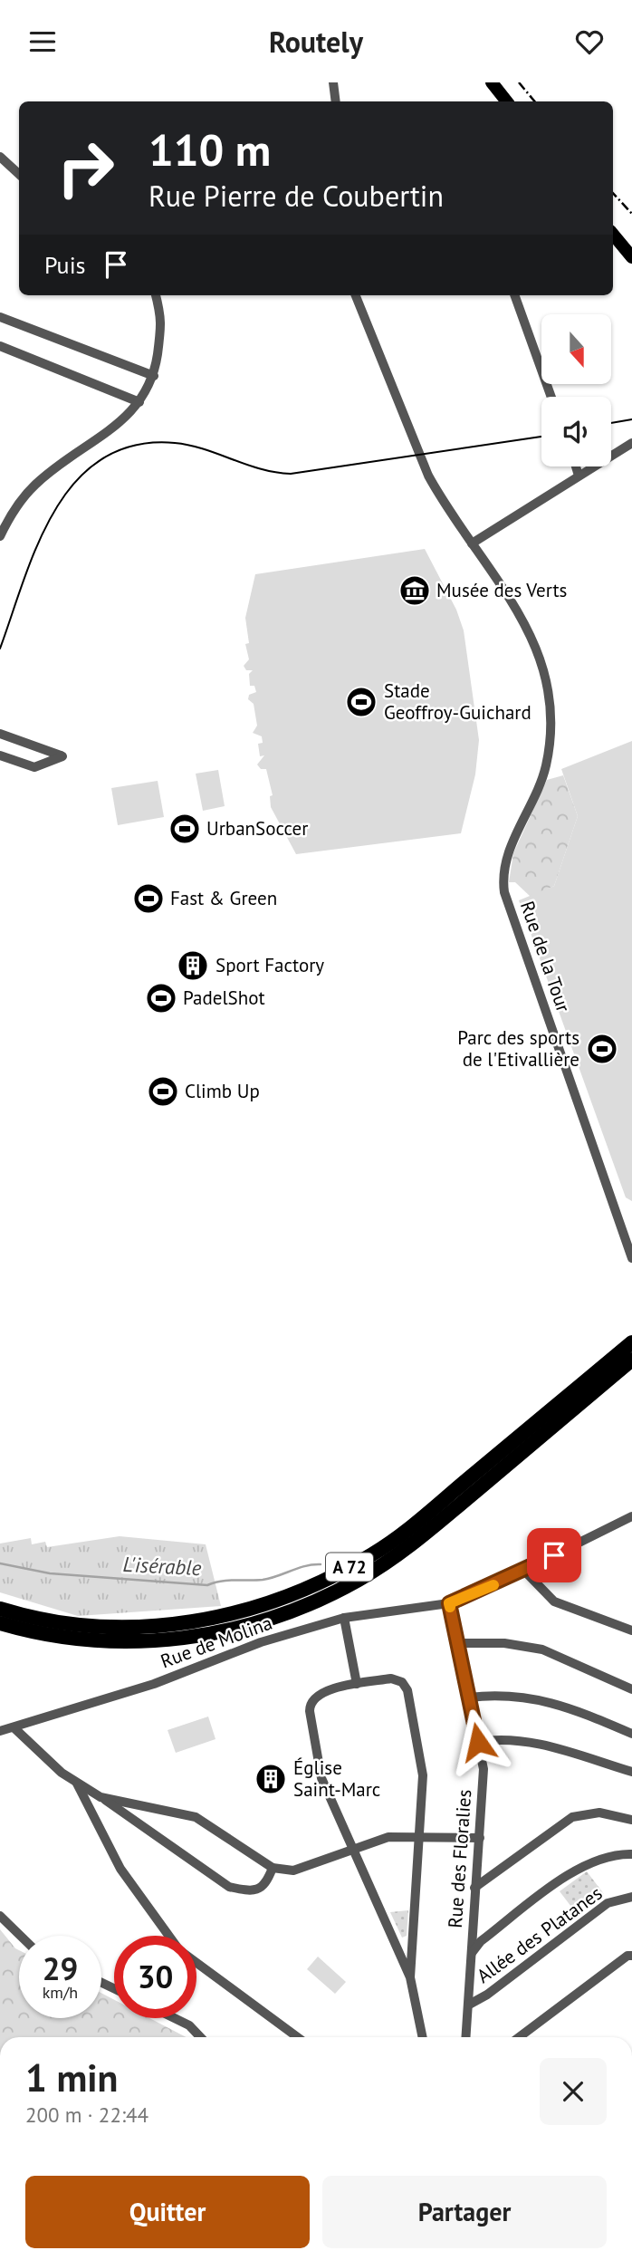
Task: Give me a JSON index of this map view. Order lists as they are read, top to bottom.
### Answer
{
  "streets": {
    "highway": ["A 72"],
    "street": [
      "Rue de la Tour",
      "Rue de Molina",
      "Rue des Floralies",
      "Allée des Platanes"
    ]
  },
  "crossings": [
    ["Rue de Molina", "Rue des Floralies"],
    ["Rue des Floralies", "Allée des Platanes"]
  ],
  "water": ["L'isérable"],
  "places": {
    "museum": ["Musée des Verts"],
    "sports": [
      "Stade Geoffroy-Guichard",
      "UrbanSoccer",
      "Fast & Green",
      "PadelShot",
      "Parc des sports de l'Etivallière",
      "Climb Up"
    ],
    "building": ["Sport Factory", "Église Saint-Marc"]
  },
  "north": "bottom",
  "page": {
    "header": "Routely",
    "turn": ["110 m", "Rue Pierre de Coubertin"],
    "then": "Puis",
    "speed": "29 km/h",
    "limit": "30",
    "heading": ["1 min", "200 m · 22:44"],
    "buttons": ["Quitter", "Partager"]
  }
}
